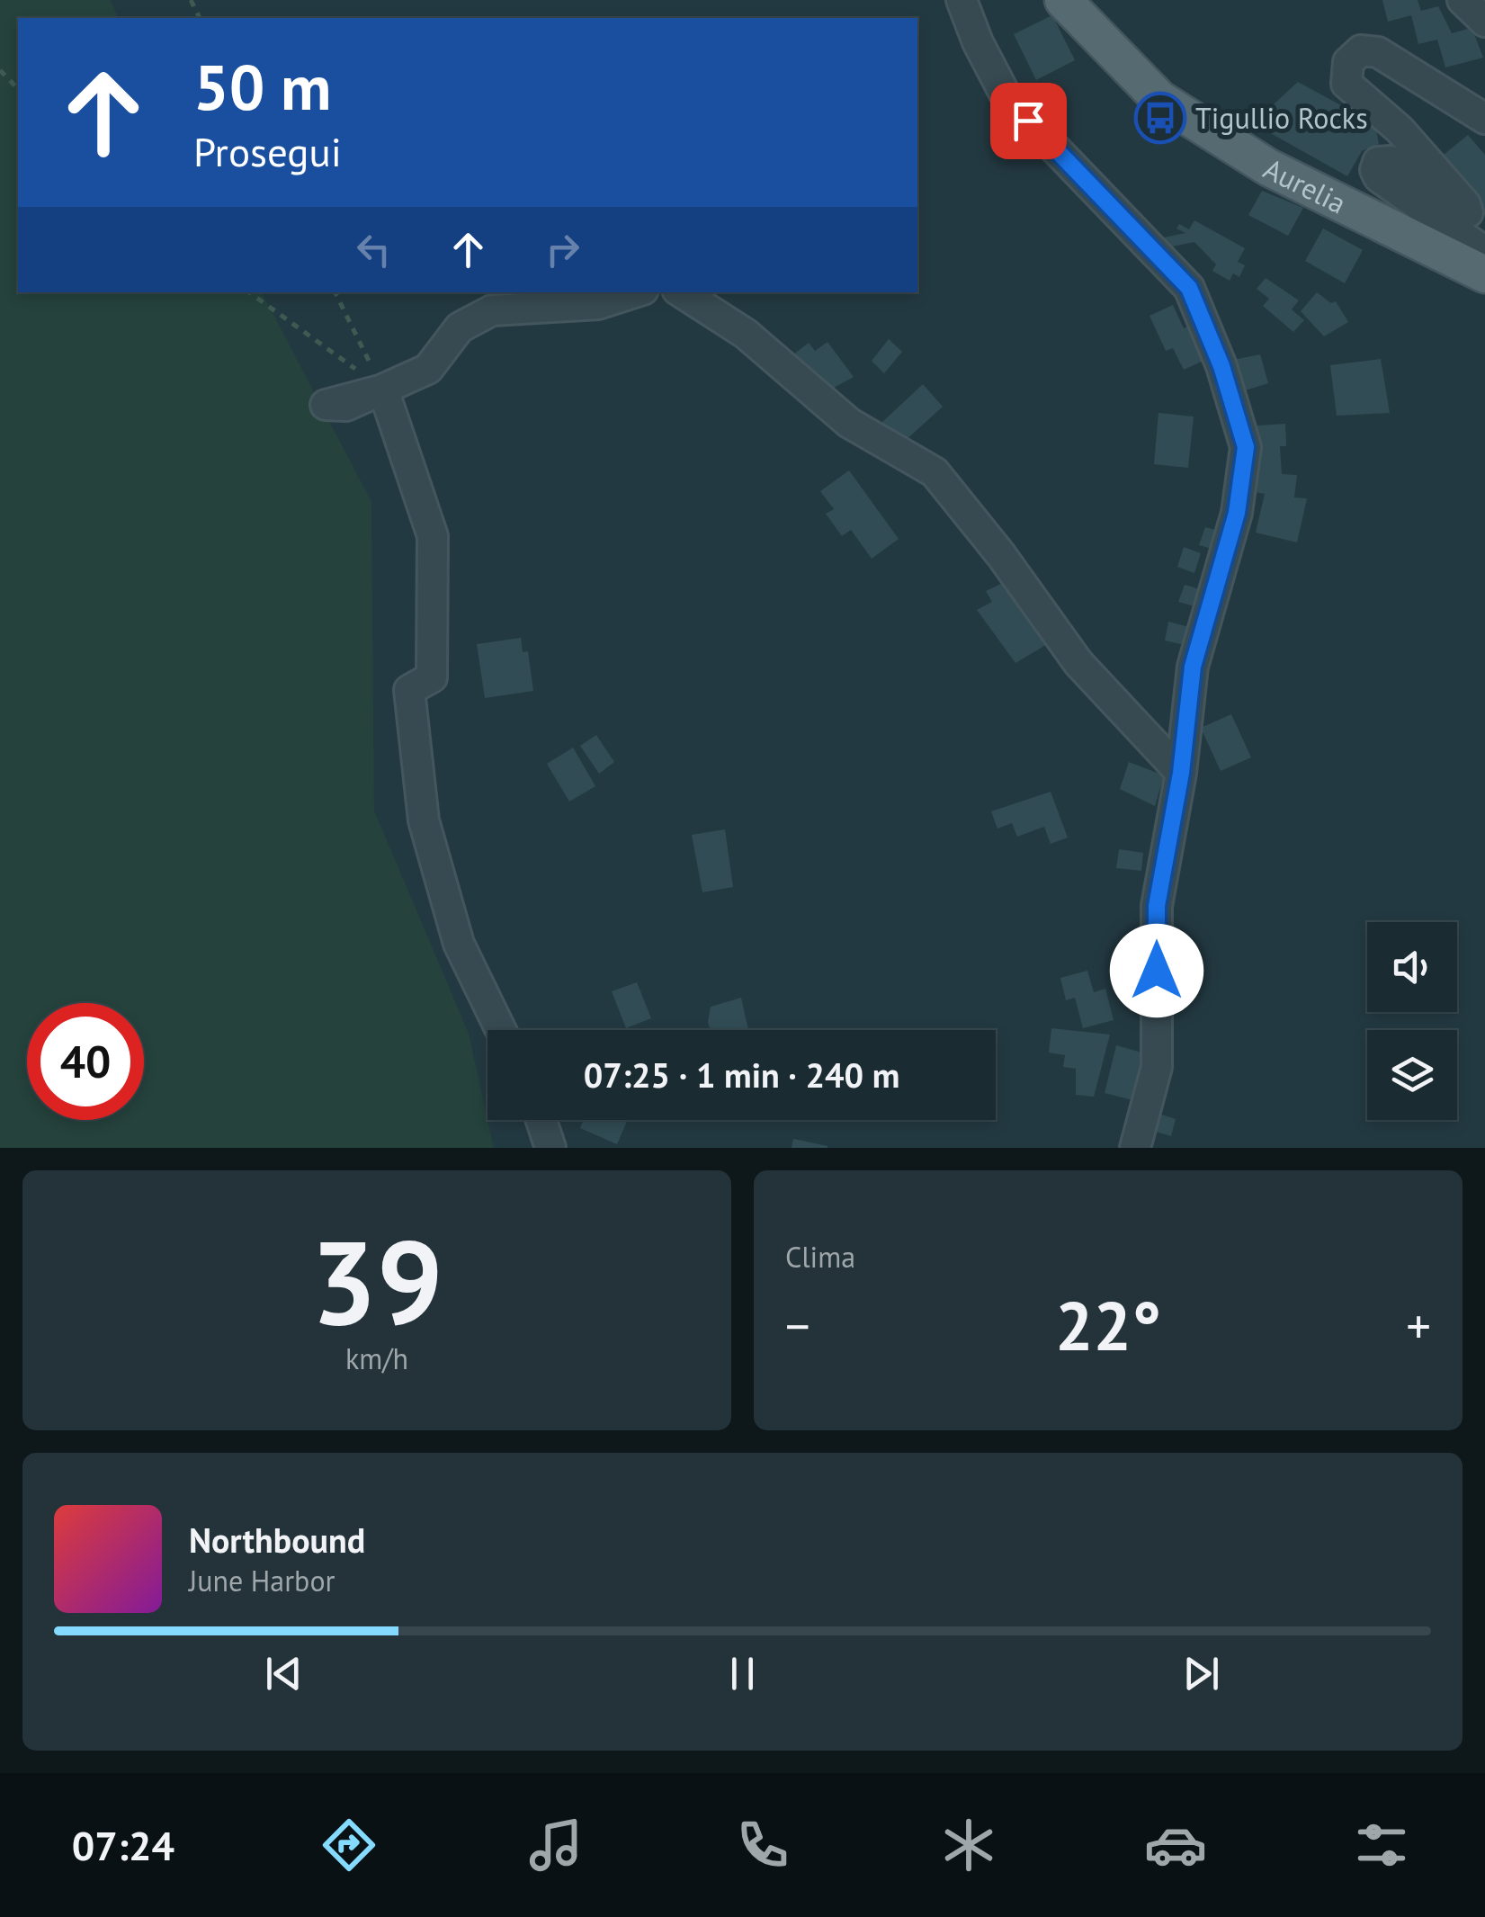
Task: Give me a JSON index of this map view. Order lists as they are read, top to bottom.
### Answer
{
  "streets": {
    "main road": ["Aurelia"]
  },
  "places": {
    "bus stop": ["Tigullio Rocks"]
  },
  "page": {
    "turn": ["50 m", "Prosegui"],
    "limit": "40",
    "trip": "07:25 · 1 min · 240 m",
    "tile": [
      ["39", "km/h"],
      "Clima"
    ],
    "heat": ["−", "22°", "+"],
    "song": ["Northbound", "June Harbor"],
    "tabs": "07:24"
  }
}
